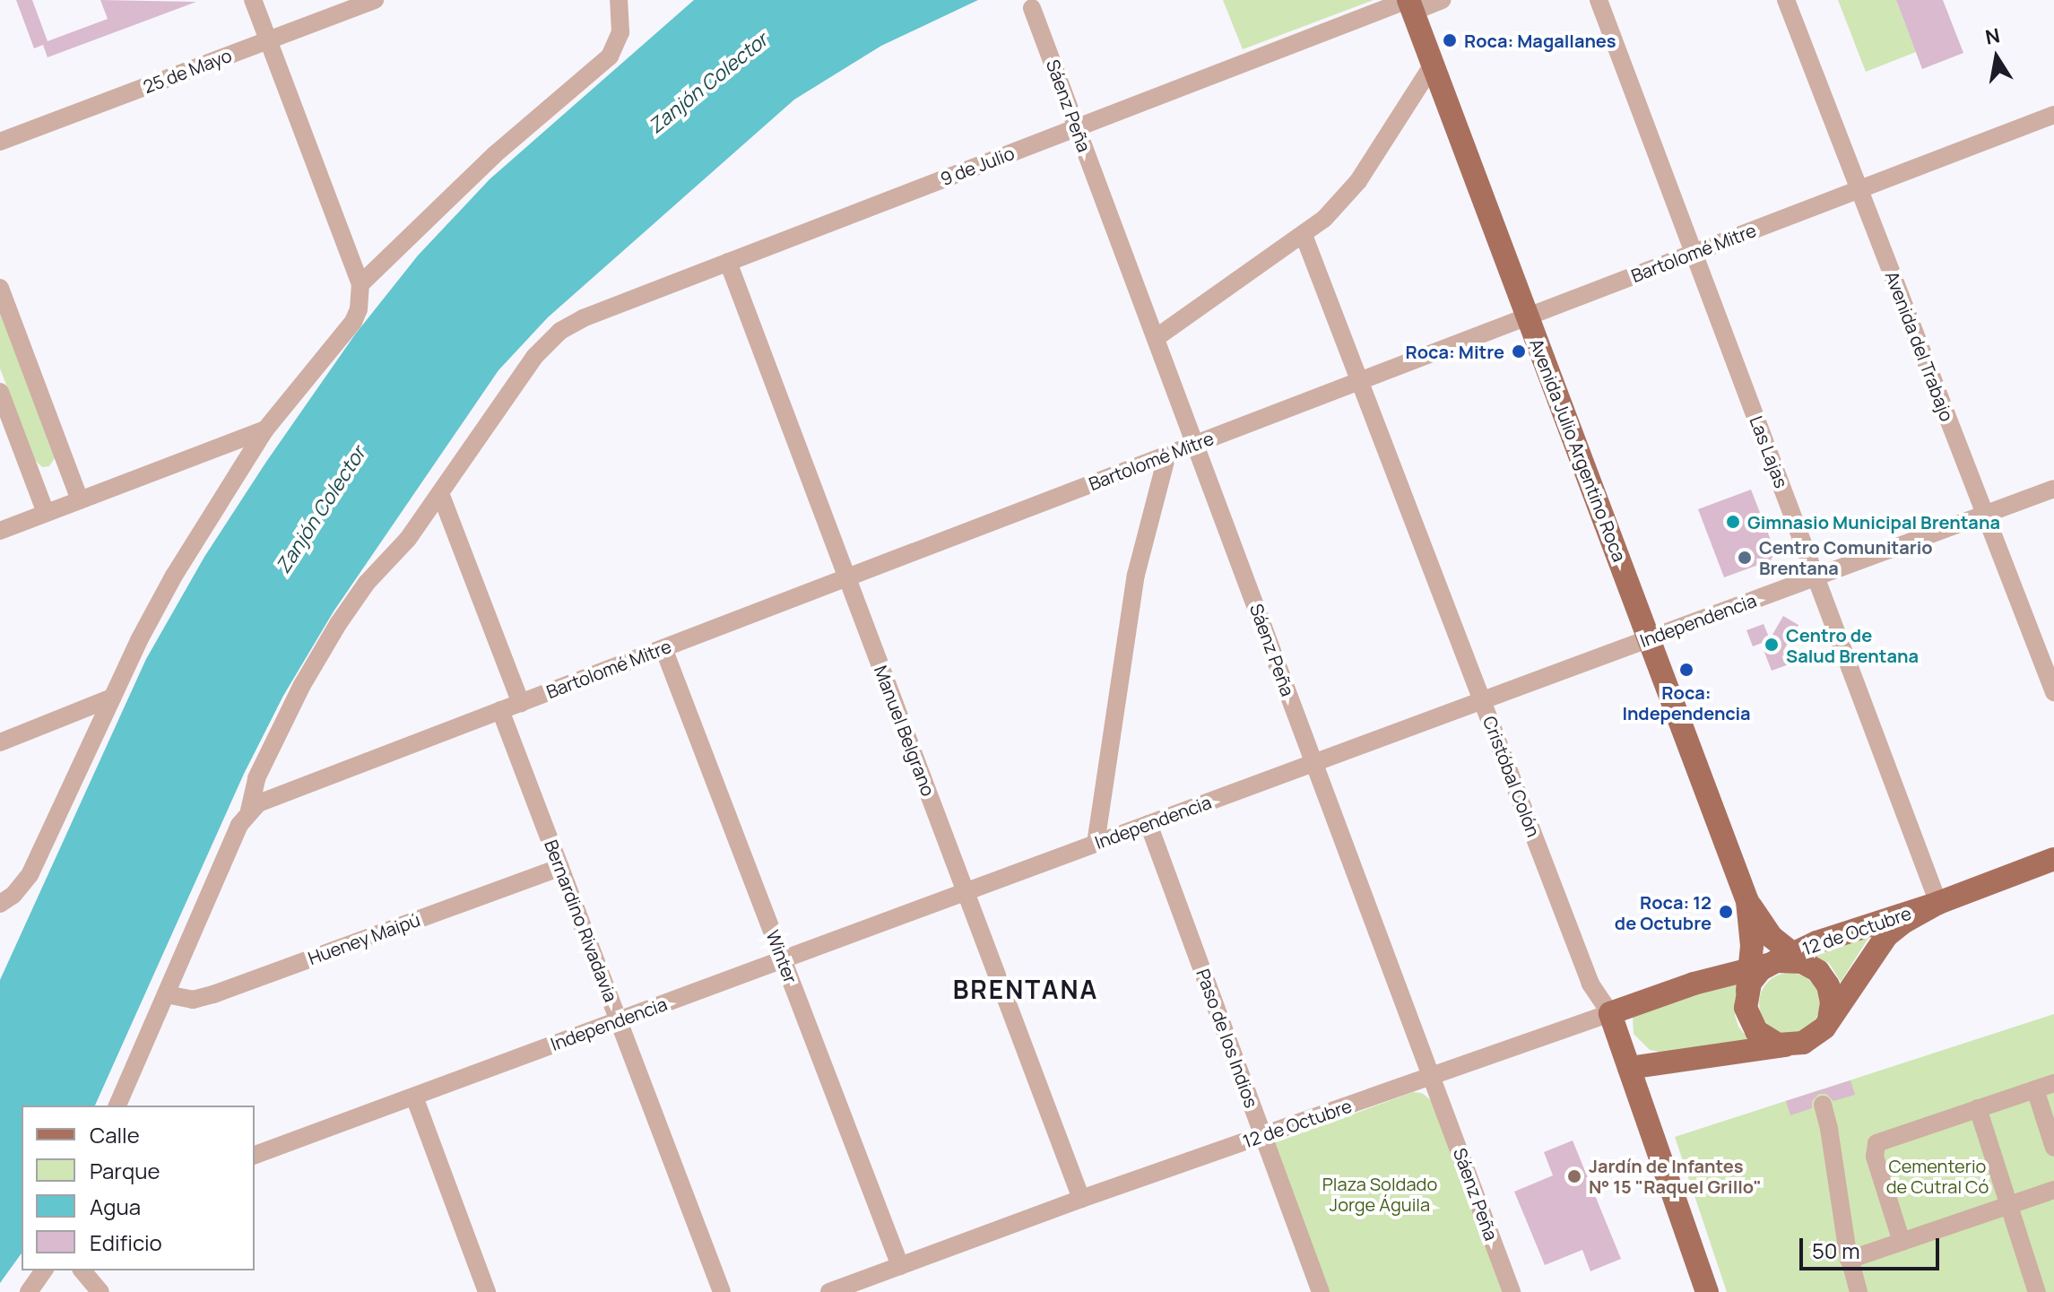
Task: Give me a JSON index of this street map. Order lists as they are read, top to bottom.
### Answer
{
  "streets": {
    "main road": ["Avenida Julio Argentino Roca", "Cristóbal Colón", "12 de Octubre"],
    "street": [
      "25 de Mayo",
      "Sáenz Peña",
      "9 de Julio",
      "Bartolomé Mitre",
      "Avenida del Trabajo",
      "Las Lajas",
      "Independencia",
      "Manuel Belgrano",
      "Bernardino Rivadavia",
      "Hueney Maipú",
      "Winter",
      "Paso de los Indios"
    ]
  },
  "crossings": [
    ["Sáenz Peña", "9 de Julio"],
    ["Sáenz Peña", "Bartolomé Mitre"],
    ["Sáenz Peña", "Independencia"],
    ["Sáenz Peña", "12 de Octubre"],
    ["9 de Julio", "Bartolomé Mitre"],
    ["9 de Julio", "Avenida Julio Argentino Roca"],
    ["9 de Julio", "Manuel Belgrano"],
    ["9 de Julio", "Hueney Maipú"],
    ["Bartolomé Mitre", "Avenida del Trabajo"],
    ["Bartolomé Mitre", "Avenida Julio Argentino Roca"],
    ["Bartolomé Mitre", "Las Lajas"],
    ["Bartolomé Mitre", "Manuel Belgrano"],
    ["Bartolomé Mitre", "Cristóbal Colón"],
    ["Bartolomé Mitre", "Bernardino Rivadavia"],
    ["Bartolomé Mitre", "Winter"],
    ["Avenida del Trabajo", "Independencia"],
    ["Avenida Julio Argentino Roca", "Independencia"],
    ["Avenida Julio Argentino Roca", "12 de Octubre"],
    ["Las Lajas", "Independencia"],
    ["Las Lajas", "12 de Octubre"],
    ["Independencia", "Manuel Belgrano"],
    ["Independencia", "Cristóbal Colón"],
    ["Independencia", "Bernardino Rivadavia"],
    ["Independencia", "Winter"],
    ["Independencia", "Paso de los Indios"],
    ["Manuel Belgrano", "12 de Octubre"],
    ["Cristóbal Colón", "12 de Octubre"],
    ["Bernardino Rivadavia", "Hueney Maipú"],
    ["12 de Octubre", "Winter"],
    ["12 de Octubre", "Paso de los Indios"]
  ],
  "districts": ["BRENTANA"],
  "water": ["Zanjón Colector"],
  "parks": ["Cementerio de Cutral Có", "Plaza Soldado Jorge Águila"],
  "places": [
    "Roca: Magallanes",
    "Roca: Mitre",
    "Gimnasio Municipal Brentana",
    "Centro Comunitario Brentana",
    "Centro de Salud Brentana",
    "Roca: Independencia",
    "Roca: 12 de Octubre",
    "Jardín de Infantes N° 15 \"Raquel Grillo\""
  ],
  "legend": [
    "Calle",
    "Parque",
    "Agua",
    "Edificio"
  ],
  "scale_bar": "50 m",
  "north": "top"
}
